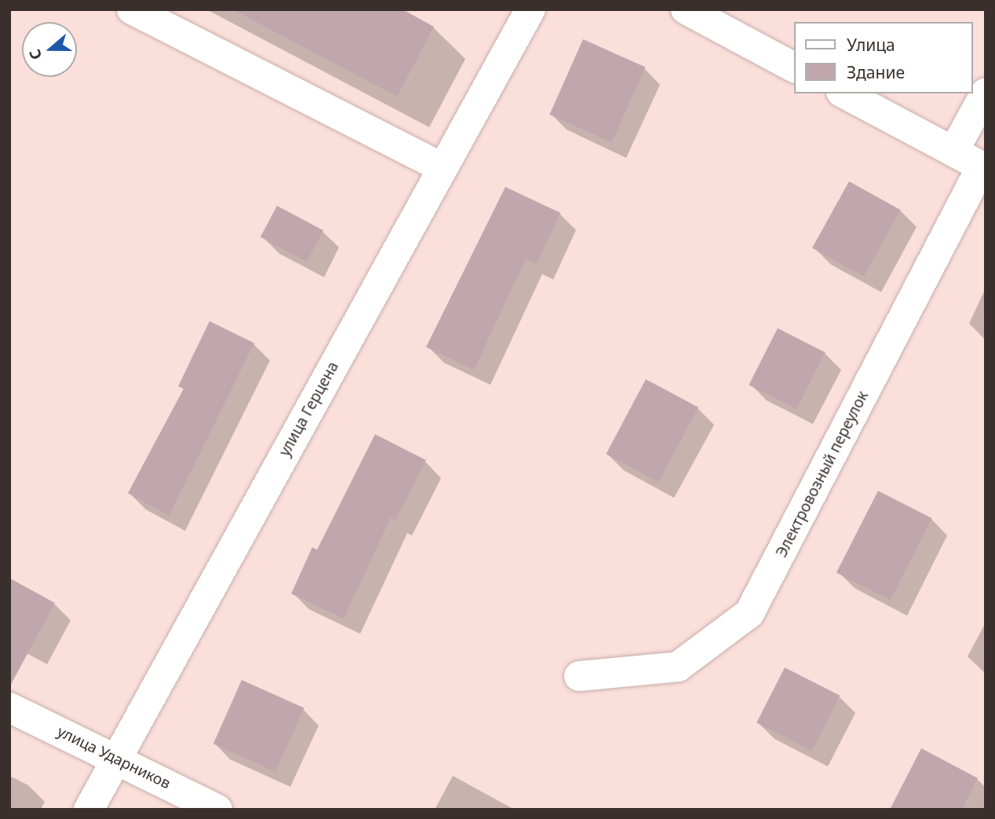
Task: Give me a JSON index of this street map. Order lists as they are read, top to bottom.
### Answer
{
  "streets": {
    "street": ["улица Герцена", "Электровозный переулок", "улица Ударников"]
  },
  "crossings": [
    ["улица Герцена", "улица Ударников"]
  ],
  "legend": ["Улица", "Здание"],
  "north": "left"
}
